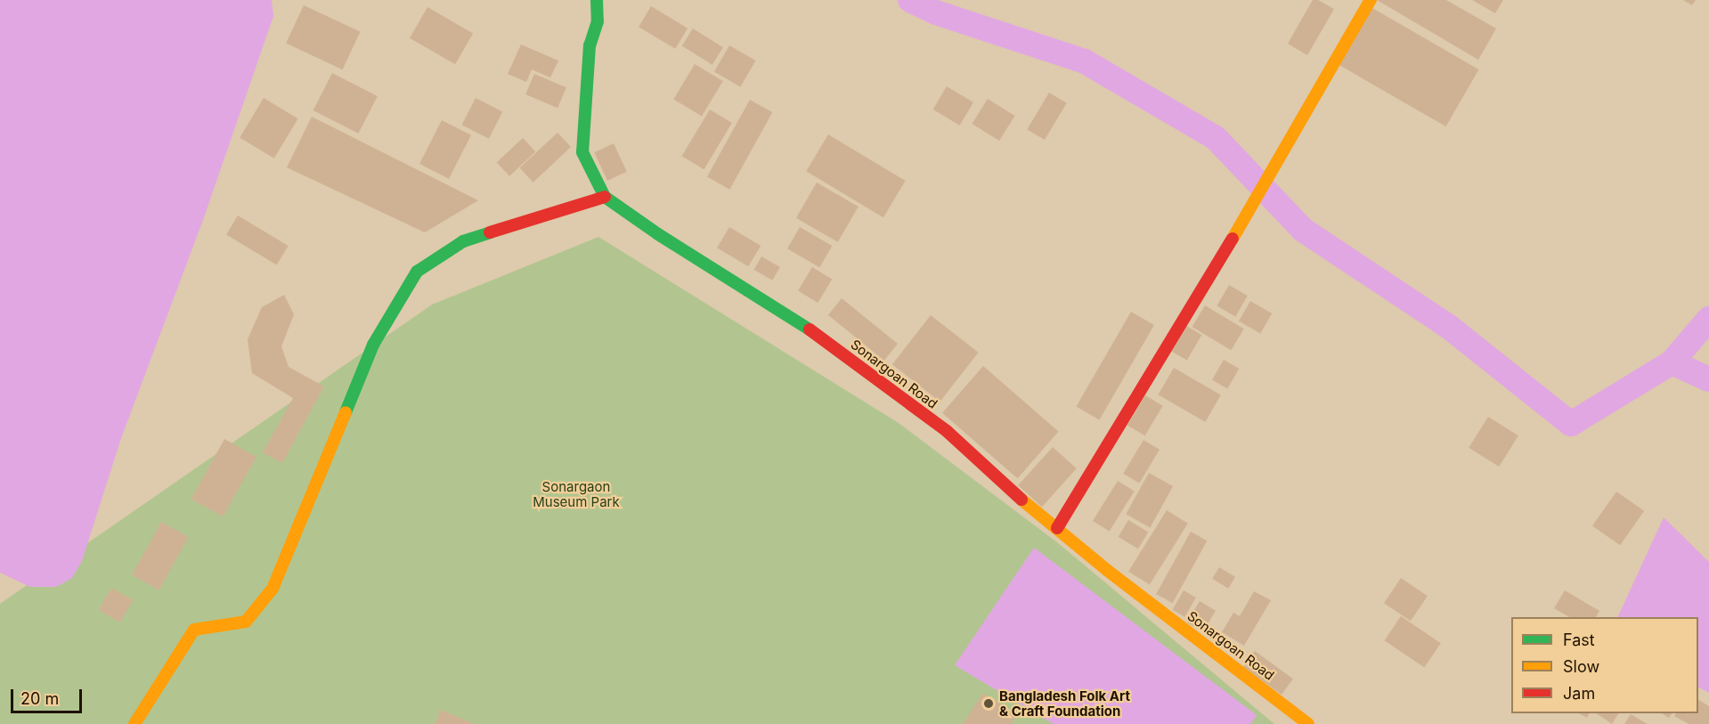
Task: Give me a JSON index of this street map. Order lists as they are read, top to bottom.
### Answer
{
  "streets": {
    "street": ["Sonargoan Road"]
  },
  "parks": ["Sonargaon Museum Park"],
  "places": ["Bangladesh Folk Art & Craft Foundation"],
  "legend": ["Fast", "Slow", "Jam"],
  "scale_bar": "20 m"
}
